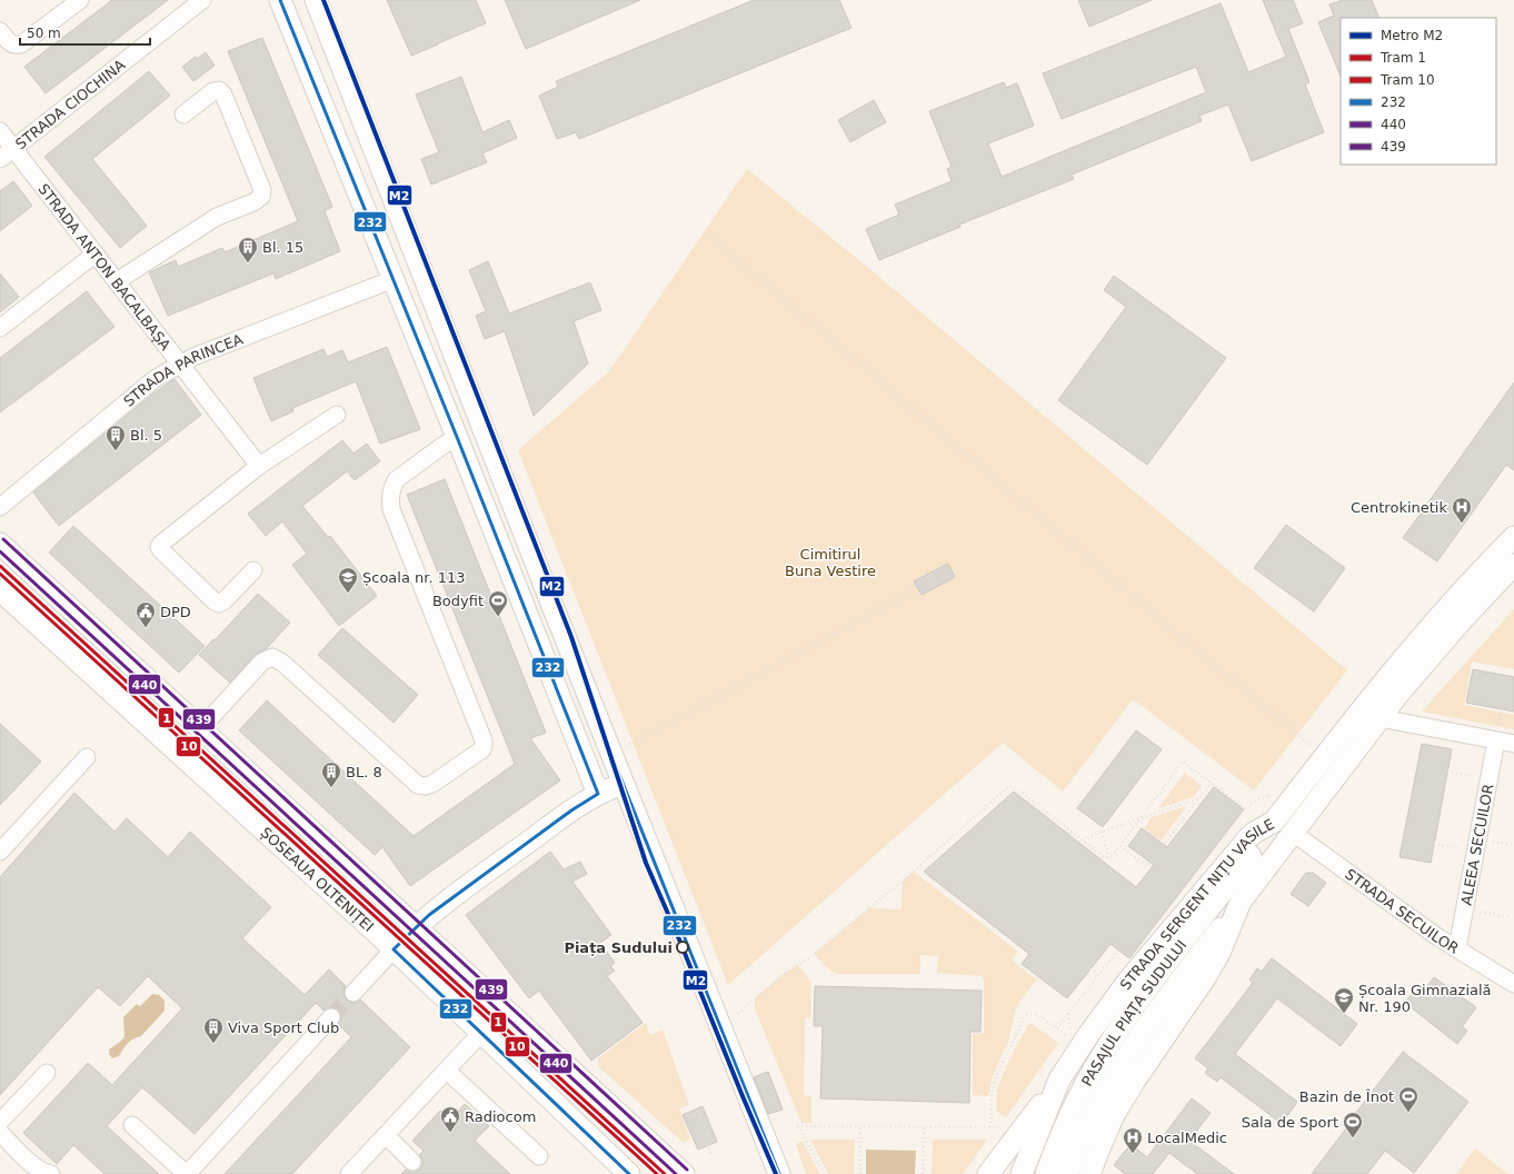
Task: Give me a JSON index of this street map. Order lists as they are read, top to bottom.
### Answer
{
  "streets": {
    "main road": ["ȘOSEAUA OLTENIȚEI", "STRADA SERGENT NIȚU VASILE", "PASAJUL PIAȚA SUDULUI"],
    "street": [
      "STRADA CIOCHINA",
      "STRADA ANTON BACALBAȘA",
      "STRADA PARINCEA",
      "ALEEA SECUILOR",
      "STRADA SECUILOR"
    ]
  },
  "crossings": [
    ["STRADA CIOCHINA", "STRADA ANTON BACALBAȘA"],
    ["STRADA ANTON BACALBAȘA", "STRADA PARINCEA"],
    ["ALEEA SECUILOR", "STRADA SECUILOR"],
    ["STRADA SERGENT NIȚU VASILE", "STRADA SECUILOR"],
    ["STRADA SERGENT NIȚU VASILE", "PASAJUL PIAȚA SUDULUI"]
  ],
  "parks": ["Cimitirul Buna Vestire"],
  "places": {
    "building": [
      "Bl. 15",
      "Bl. 5",
      "BL. 8",
      "Viva Sport Club"
    ],
    "hospital": ["Centrokinetik", "LocalMedic"],
    "school or university": ["Școala nr. 113", "Școala Gimnazială Nr. 190"],
    "sports": ["Bodyfit", "Bazin de Înot", "Sala de Sport"],
    "public building": ["DPD", "Radiocom"],
    "other": ["Piața Sudului"]
  },
  "lines": [
    "metro line M2",
    "transit line 232",
    "transit line 439",
    "transit line 440",
    "tram line 1",
    "tram line 10"
  ],
  "legend": [
    "Metro M2",
    "Tram 1",
    "Tram 10",
    "232",
    "440",
    "439"
  ],
  "scale_bar": "50 m"
}
